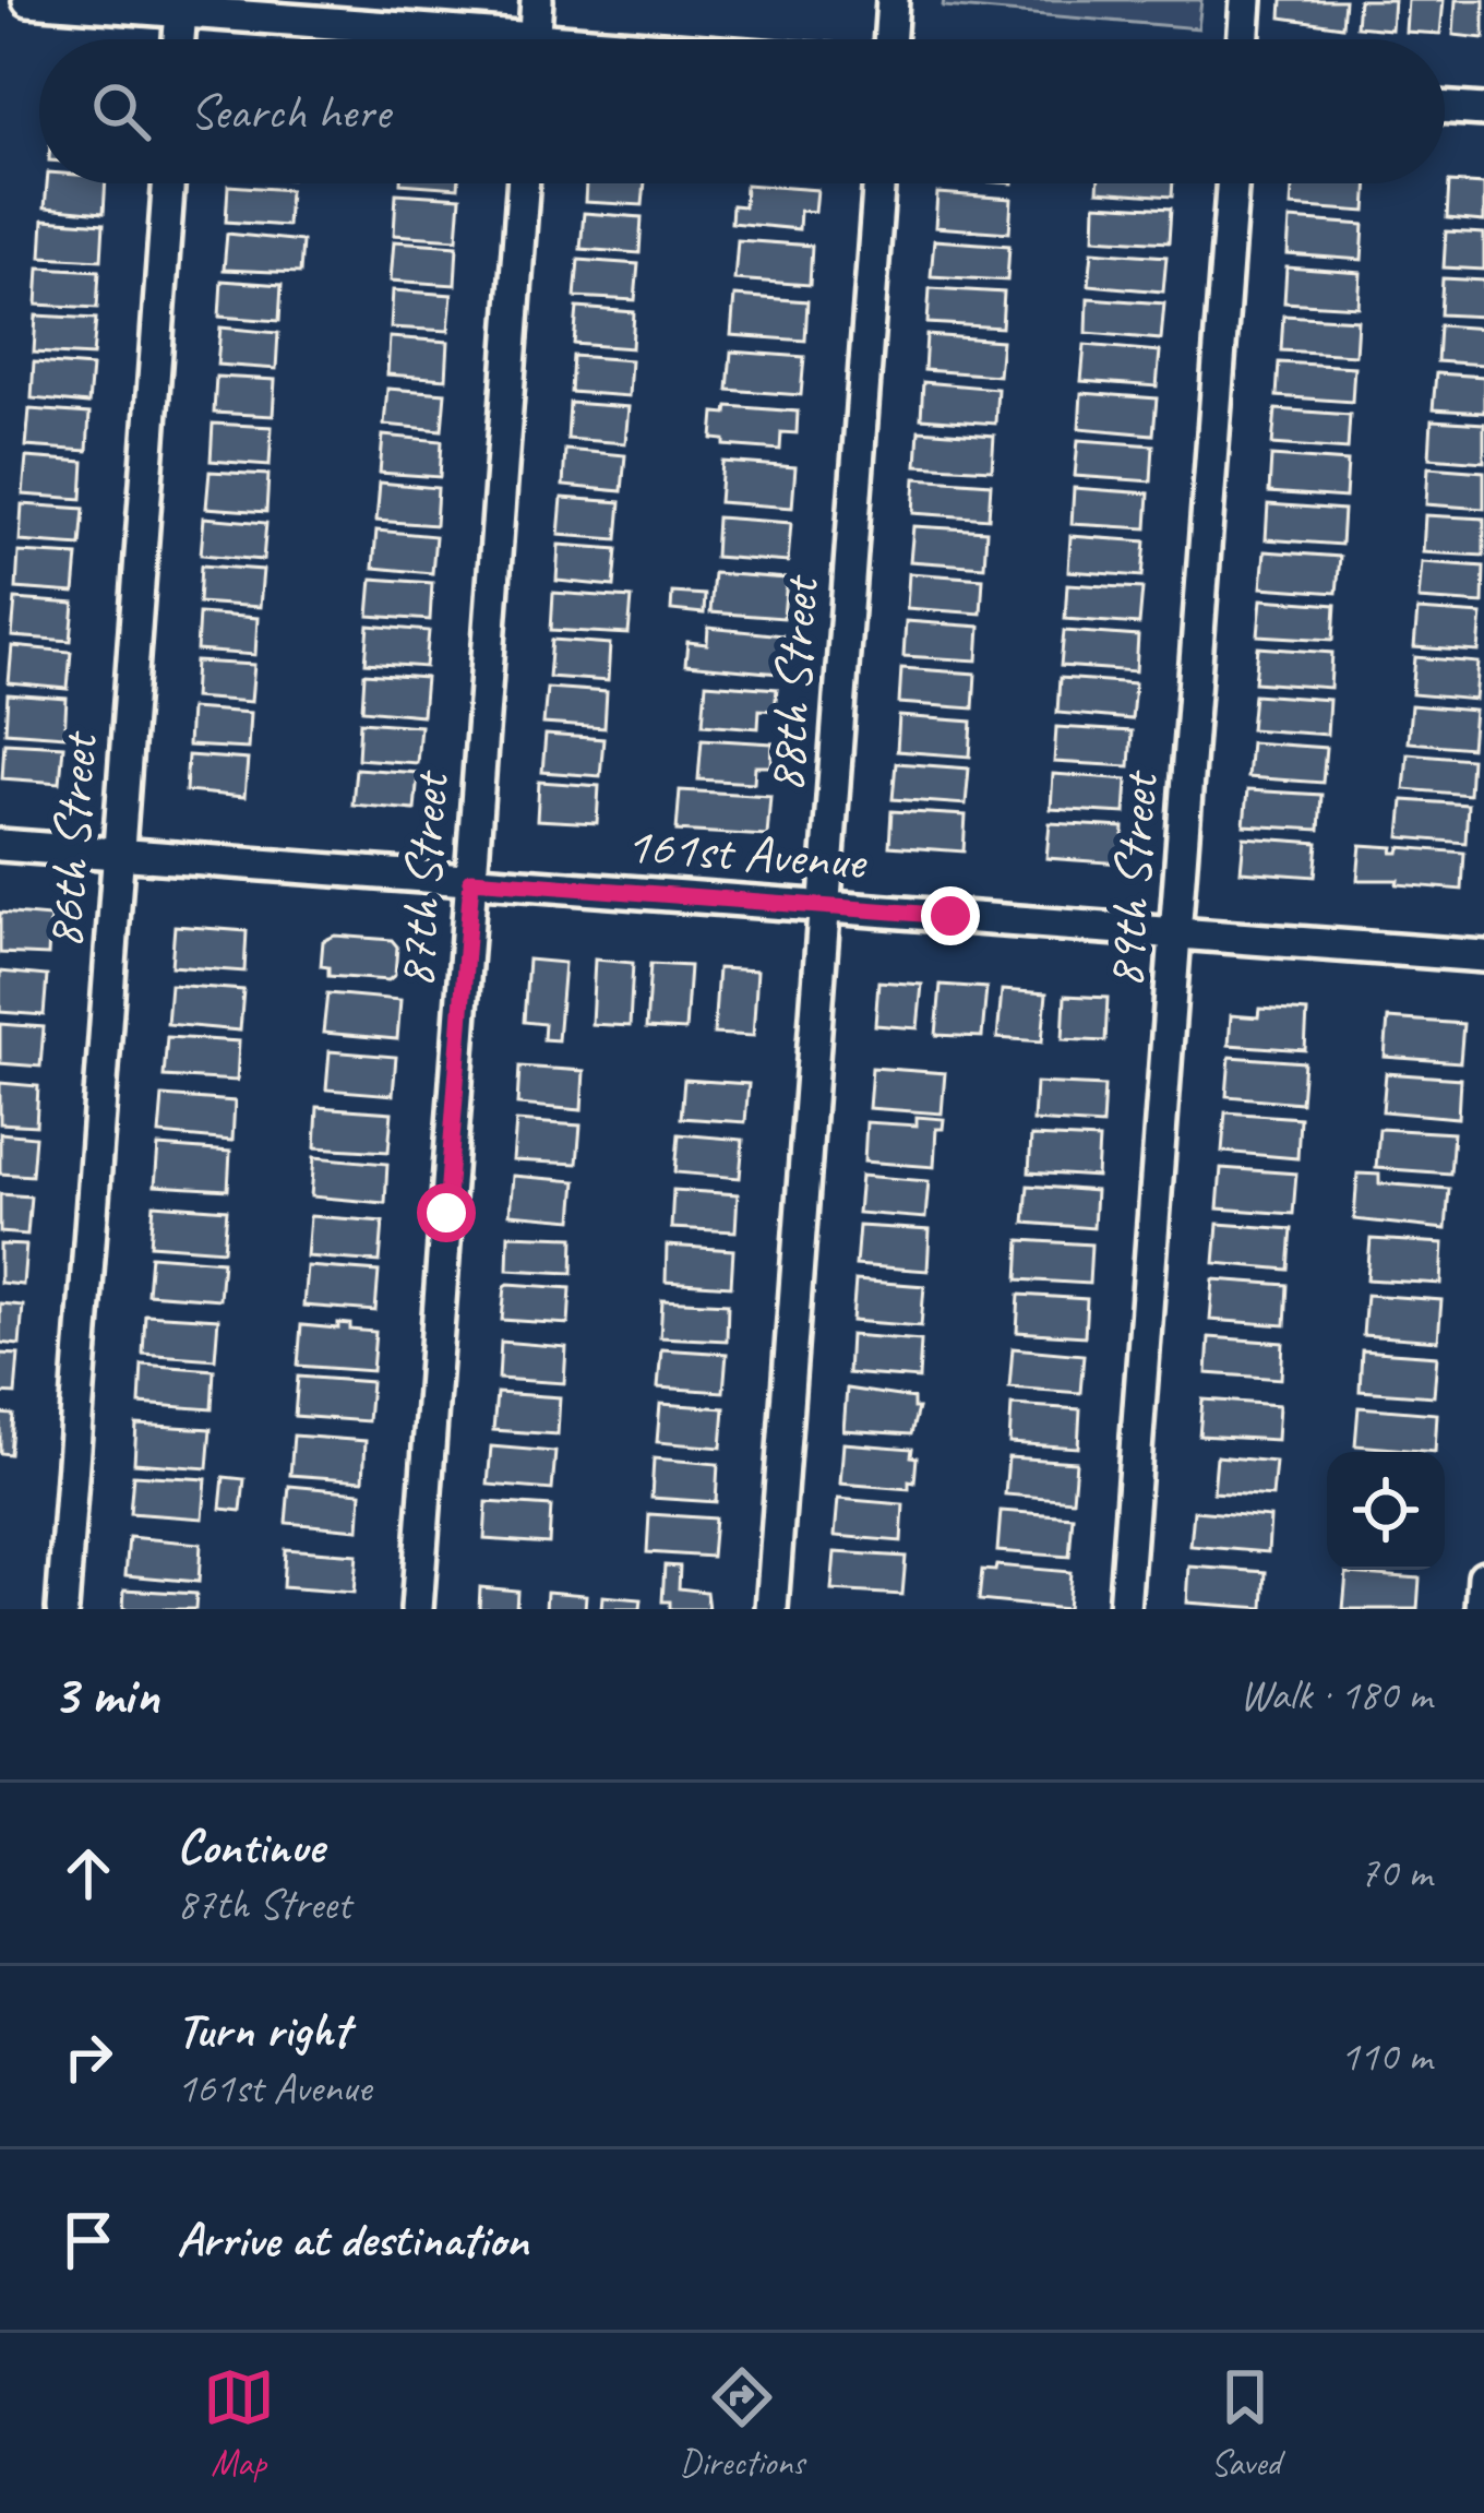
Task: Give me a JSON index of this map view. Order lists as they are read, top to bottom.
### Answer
{
  "streets": {
    "street": [
      "88th Street",
      "86th Street",
      "161st Avenue",
      "87th Street",
      "89th Street"
    ]
  },
  "crossings": [
    ["88th Street", "161st Avenue"],
    ["86th Street", "161st Avenue"],
    ["161st Avenue", "87th Street"],
    ["161st Avenue", "89th Street"]
  ],
  "page": {
    "search": "Search here",
    "heading": ["3 min", "Walk · 180 m"],
    "list": [
      ["Continue", "87th Street", "70 m"],
      ["Turn right", "161st Avenue", "110 m"],
      "Arrive at destination"
    ],
    "nav": ["Map", "Directions", "Saved"]
  }
}
